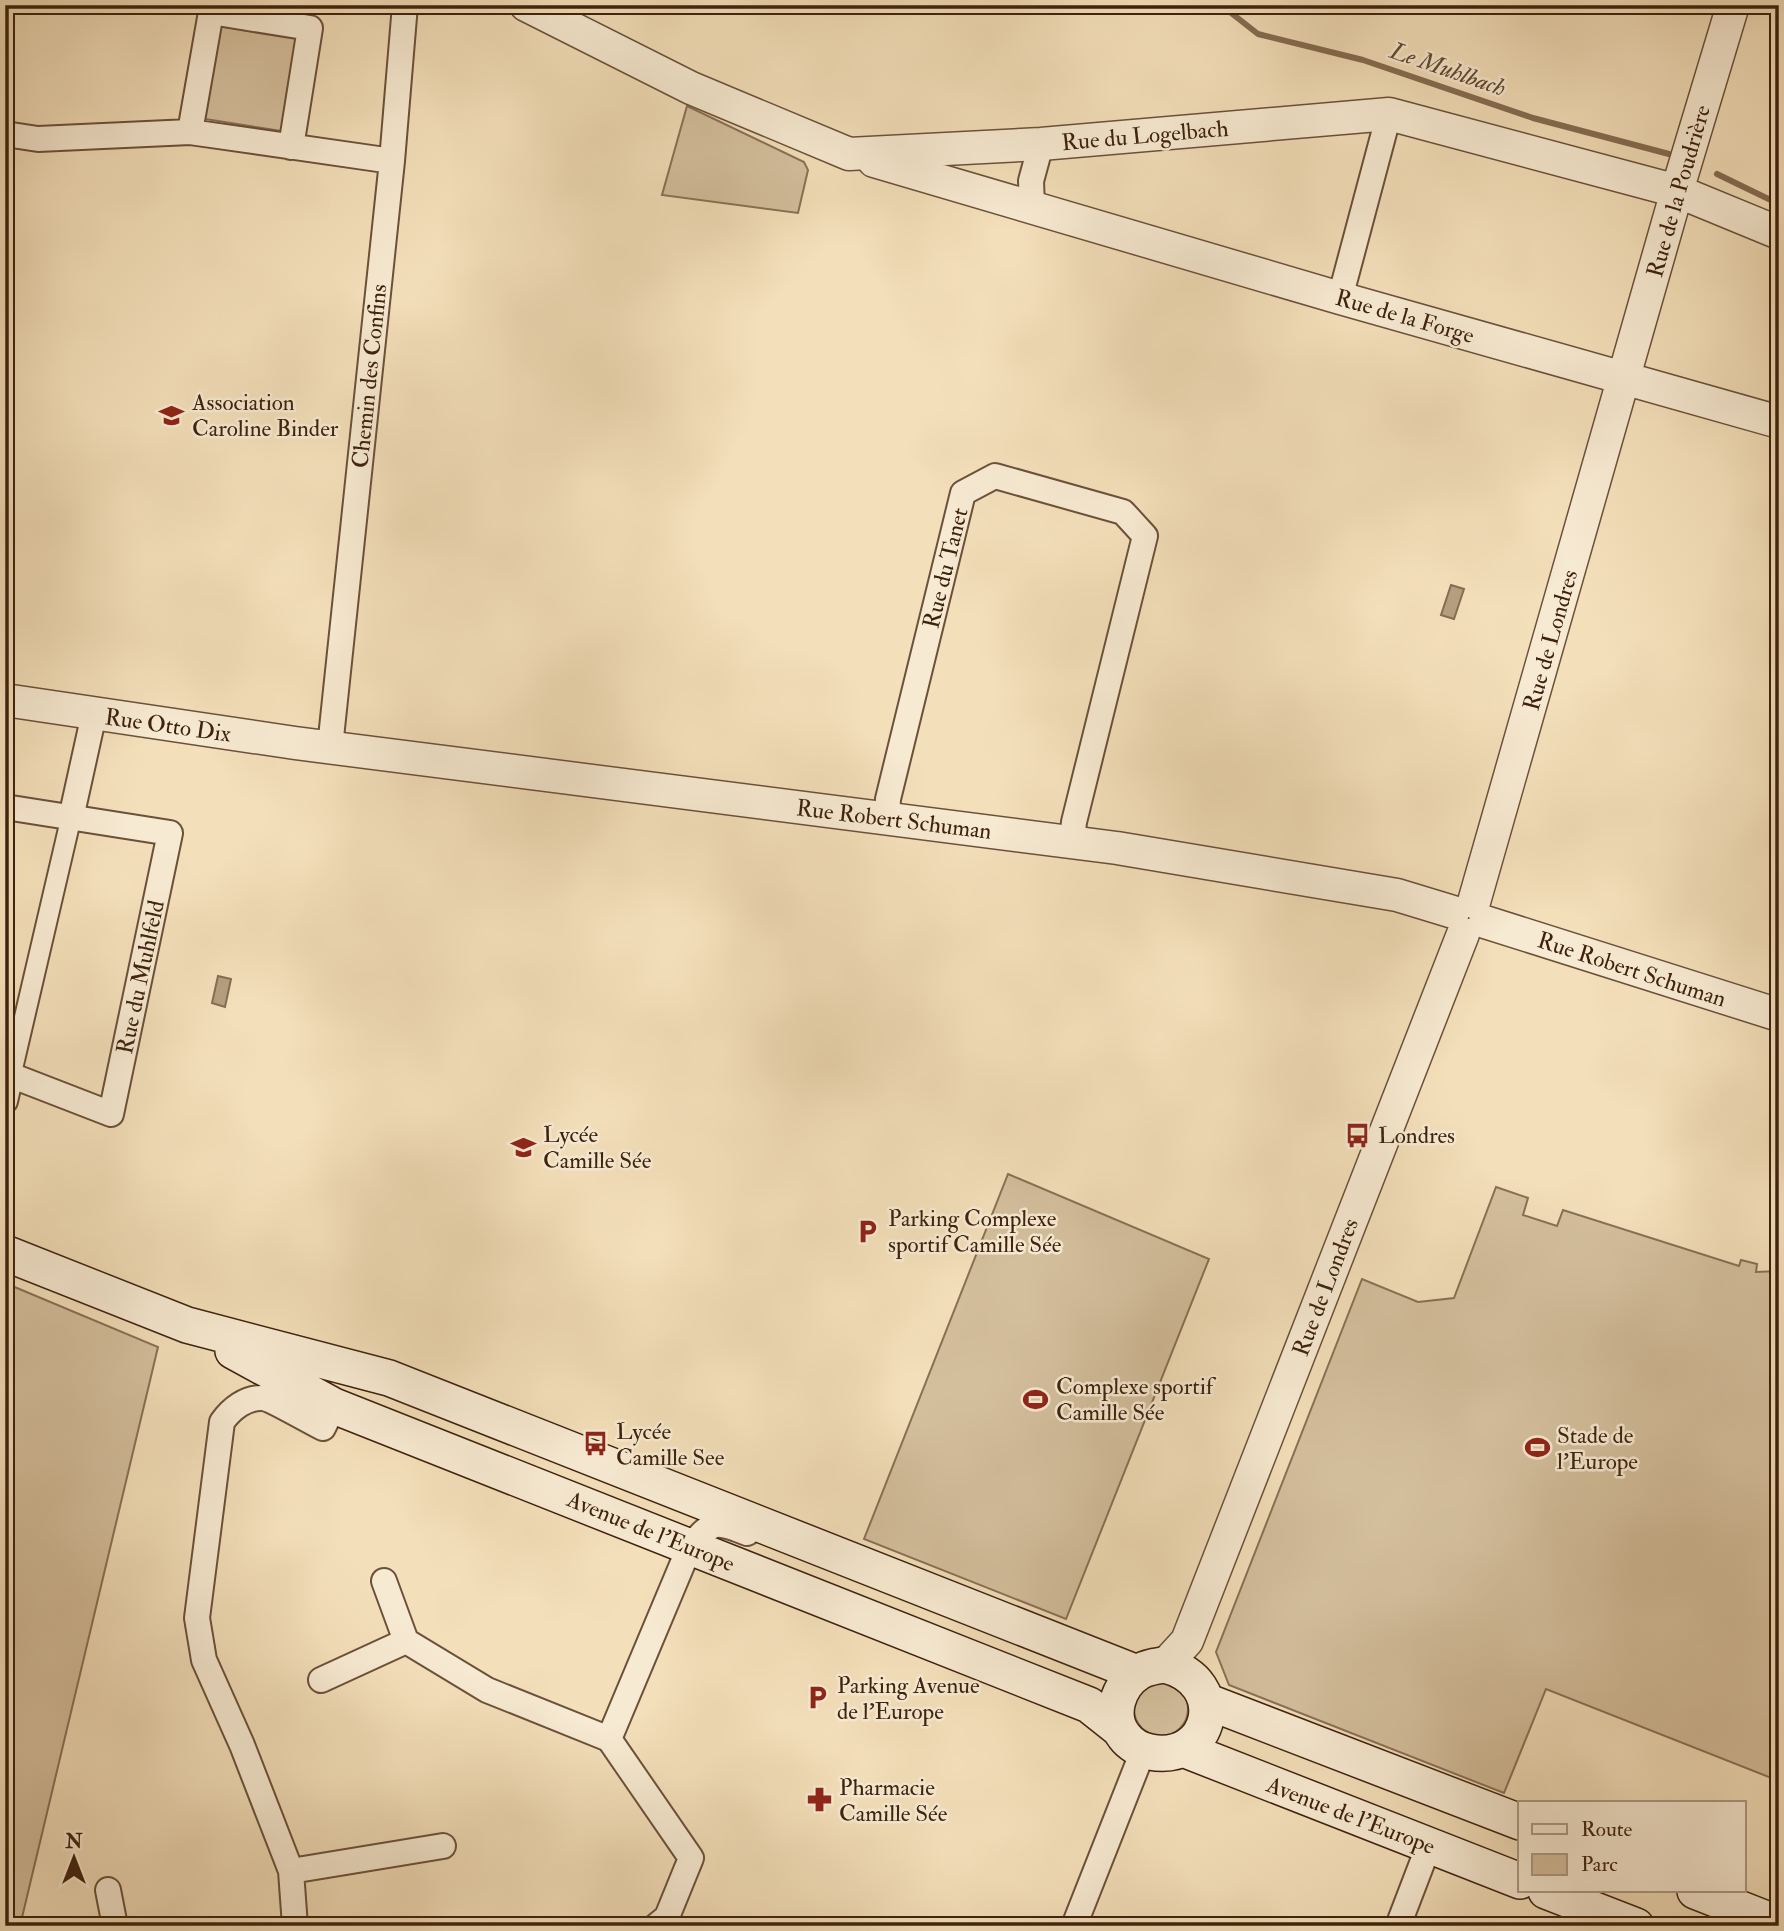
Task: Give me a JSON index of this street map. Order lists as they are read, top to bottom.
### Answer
{
  "streets": {
    "main road": ["Avenue de l'Europe"],
    "street": [
      "Rue du Logelbach",
      "Rue de la Poudrière",
      "Rue de la Forge",
      "Chemin des Confins",
      "Rue du Tanet",
      "Rue de Londres",
      "Rue Otto Dix",
      "Rue Robert Schuman",
      "Rue du Muhlfeld"
    ]
  },
  "crossings": [
    ["Rue du Logelbach", "Rue de la Poudrière"],
    ["Rue du Logelbach", "Rue de la Forge"],
    ["Rue de la Poudrière", "Rue de la Forge"],
    ["Rue de la Poudrière", "Rue de Londres"],
    ["Rue de la Forge", "Rue de Londres"],
    ["Chemin des Confins", "Rue Otto Dix"],
    ["Chemin des Confins", "Rue Robert Schuman"],
    ["Rue du Tanet", "Rue Robert Schuman"],
    ["Rue de Londres", "Rue Robert Schuman"],
    ["Rue de Londres", "Avenue de l'Europe"],
    ["Rue Otto Dix", "Rue Robert Schuman"]
  ],
  "water": ["Le Muhlbach"],
  "places": {
    "school or university": ["Association Caroline Binder", "Lycée Camille Sée"],
    "bus stop": ["Londres", "Lycée Camille See"],
    "parking": ["Parking Complexe sportif Camille Sée", "Parking Avenue de l'Europe"],
    "sports": ["Complexe sportif Camille Sée", "Stade de l'Europe"],
    "pharmacy": ["Pharmacie Camille Sée"]
  },
  "legend": ["Route", "Parc"],
  "north": "top"
}
